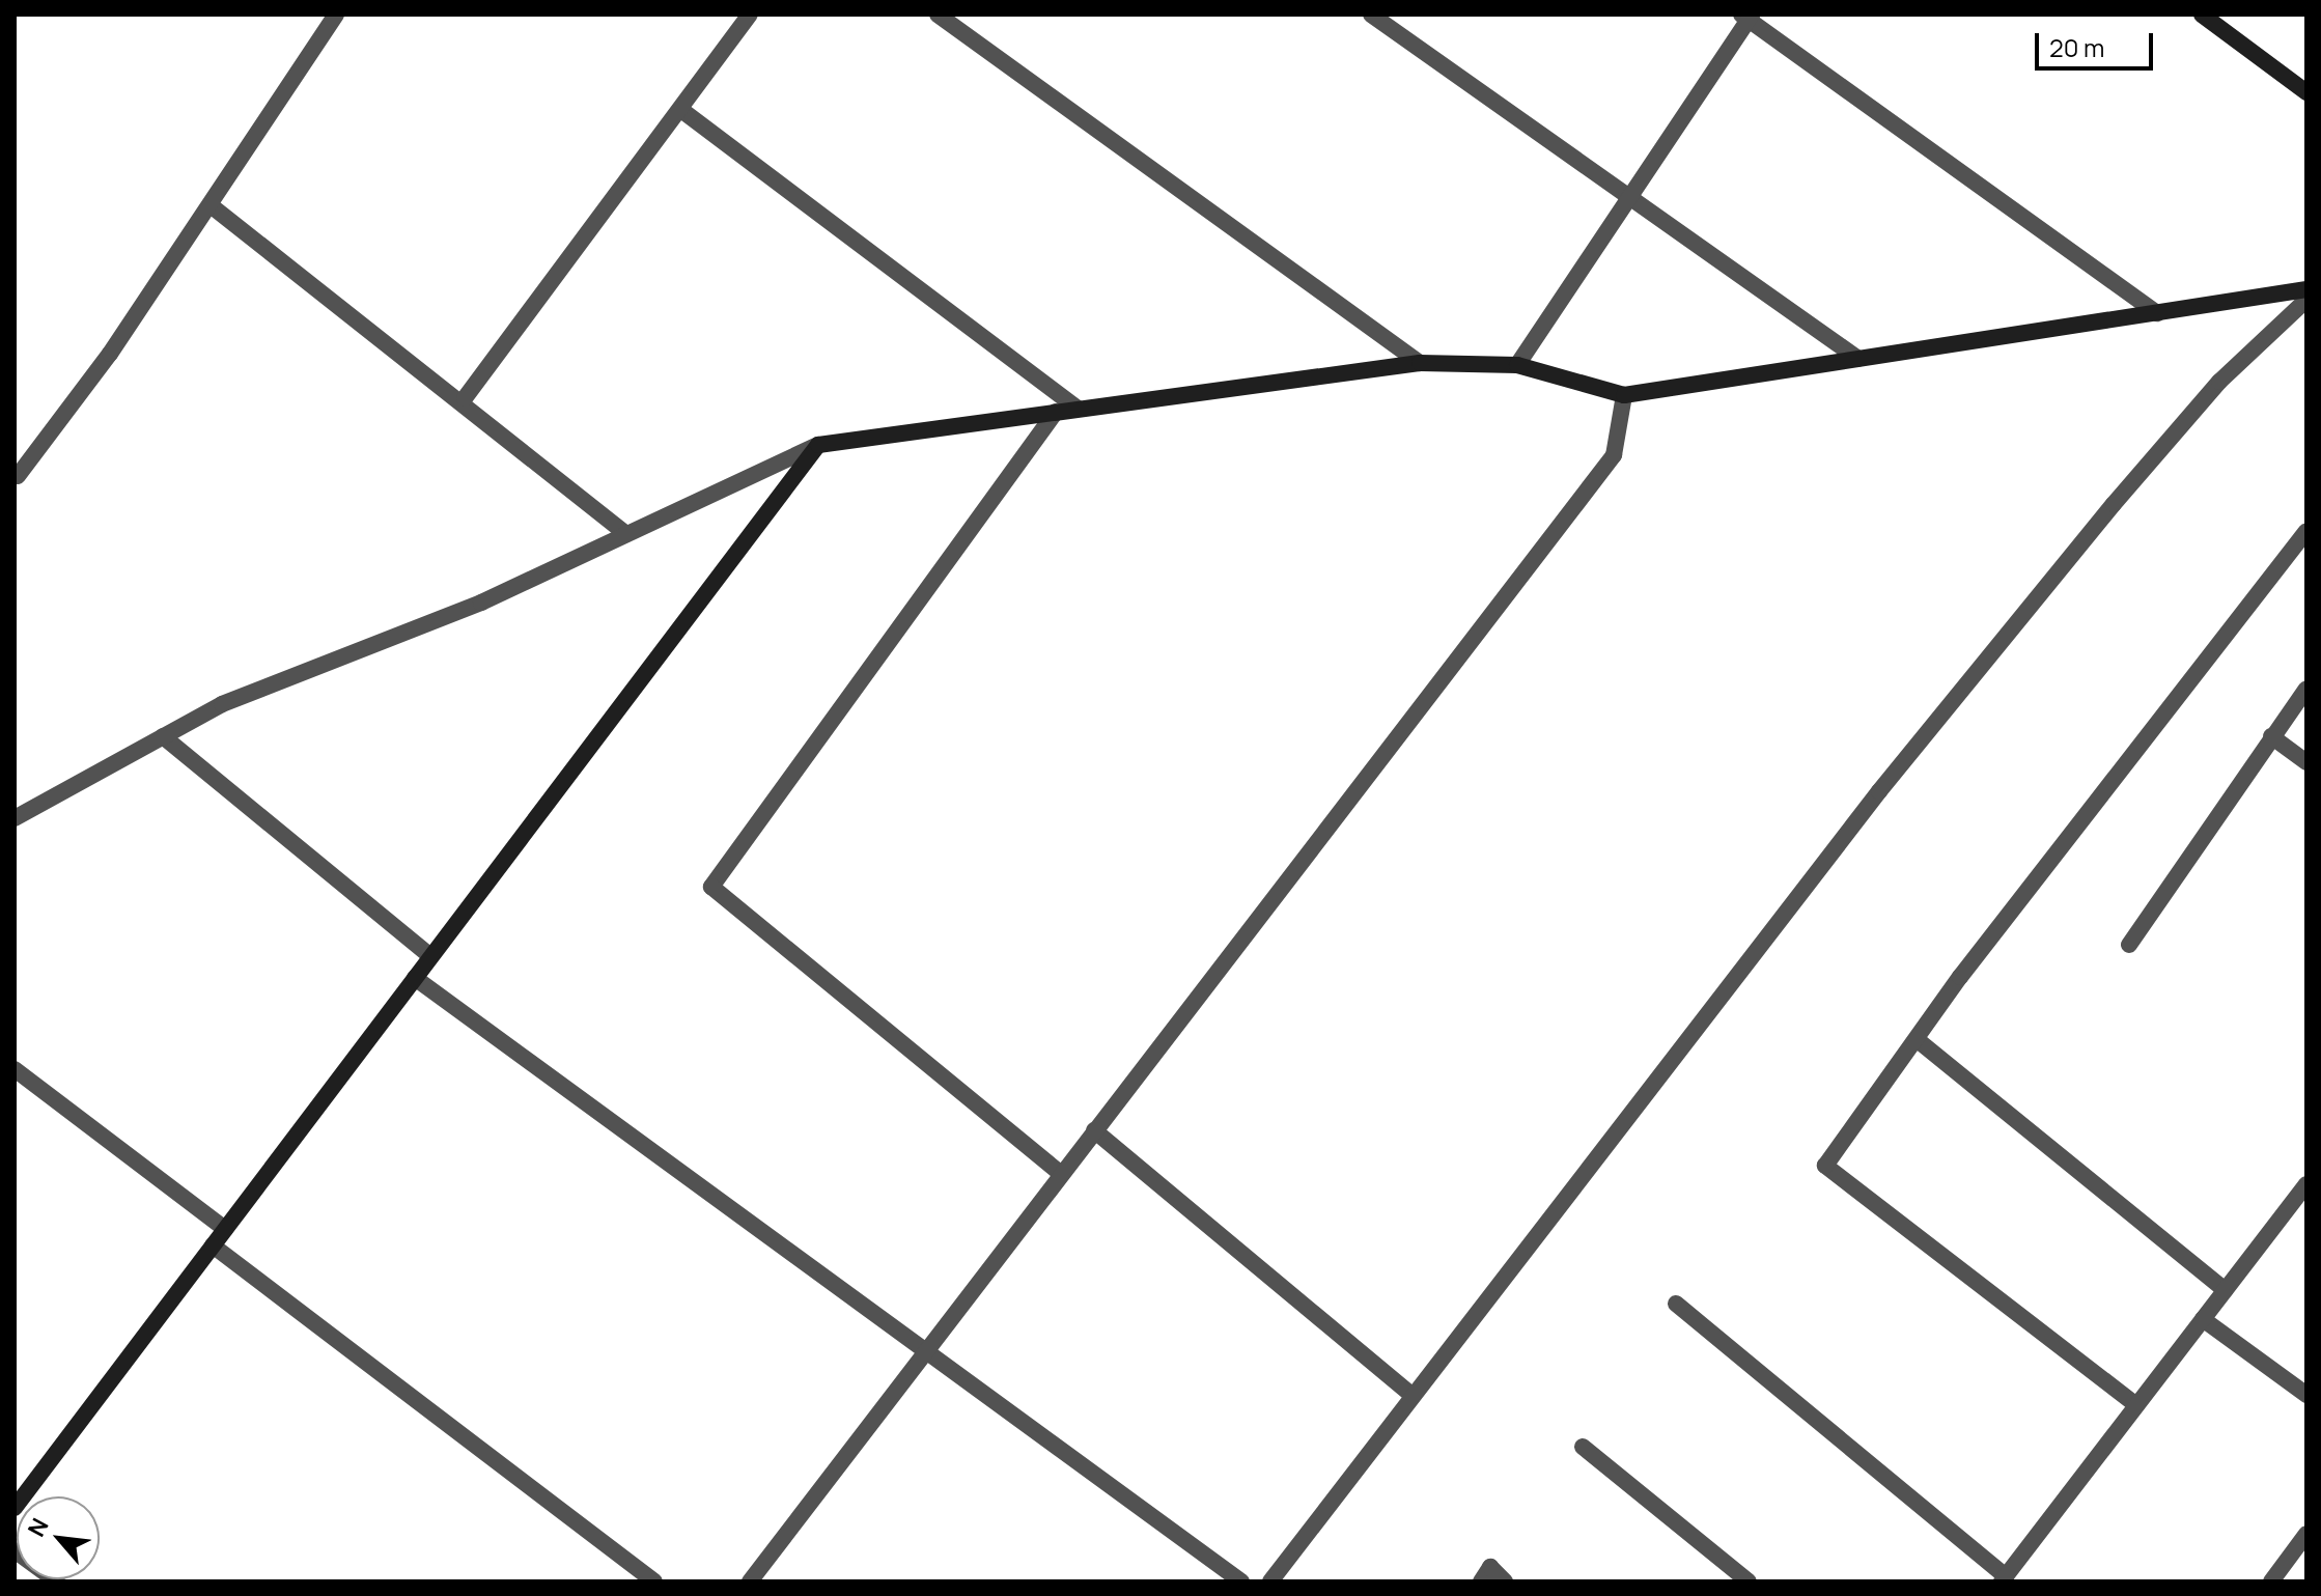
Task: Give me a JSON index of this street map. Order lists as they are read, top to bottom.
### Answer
{
  "scale_bar": "20 m",
  "north": "top left"
}
